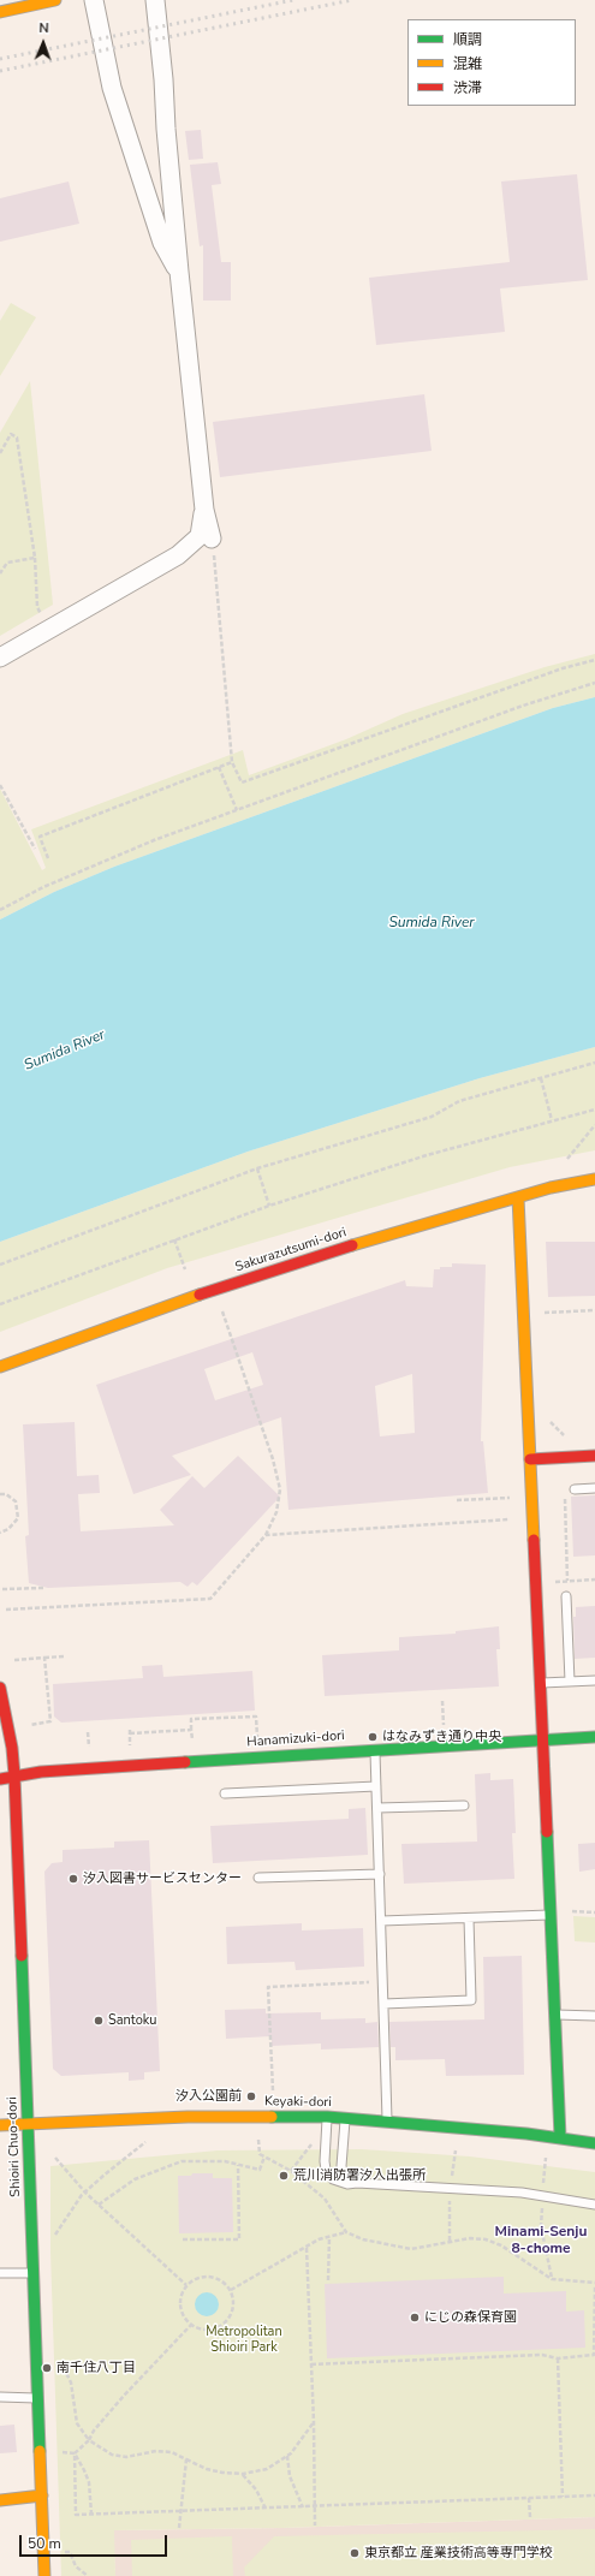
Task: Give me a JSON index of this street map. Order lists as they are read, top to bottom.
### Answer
{
  "streets": {
    "street": [
      "Sakurazutsumi-dori",
      "Hanamizuki-dori",
      "Keyaki-dori",
      "Shioiri Chuo-dori"
    ]
  },
  "crossings": [
    ["Hanamizuki-dori", "Shioiri Chuo-dori"],
    ["Keyaki-dori", "Shioiri Chuo-dori"]
  ],
  "districts": ["Minami-Senju 8-chome"],
  "water": ["Sumida River"],
  "parks": ["Metropolitan Shioiri Park"],
  "places": [
    "はなみずき通り中央",
    "汐入図書サービスセンター",
    "Santoku",
    "汐入公園前",
    "荒川消防署汐入出張所",
    "にじの森保育園",
    "南千住八丁目",
    "東京都立 産業技術高等専門学校"
  ],
  "legend": ["順調", "混雑", "渋滞"],
  "scale_bar": "50 m",
  "north": "top"
}
